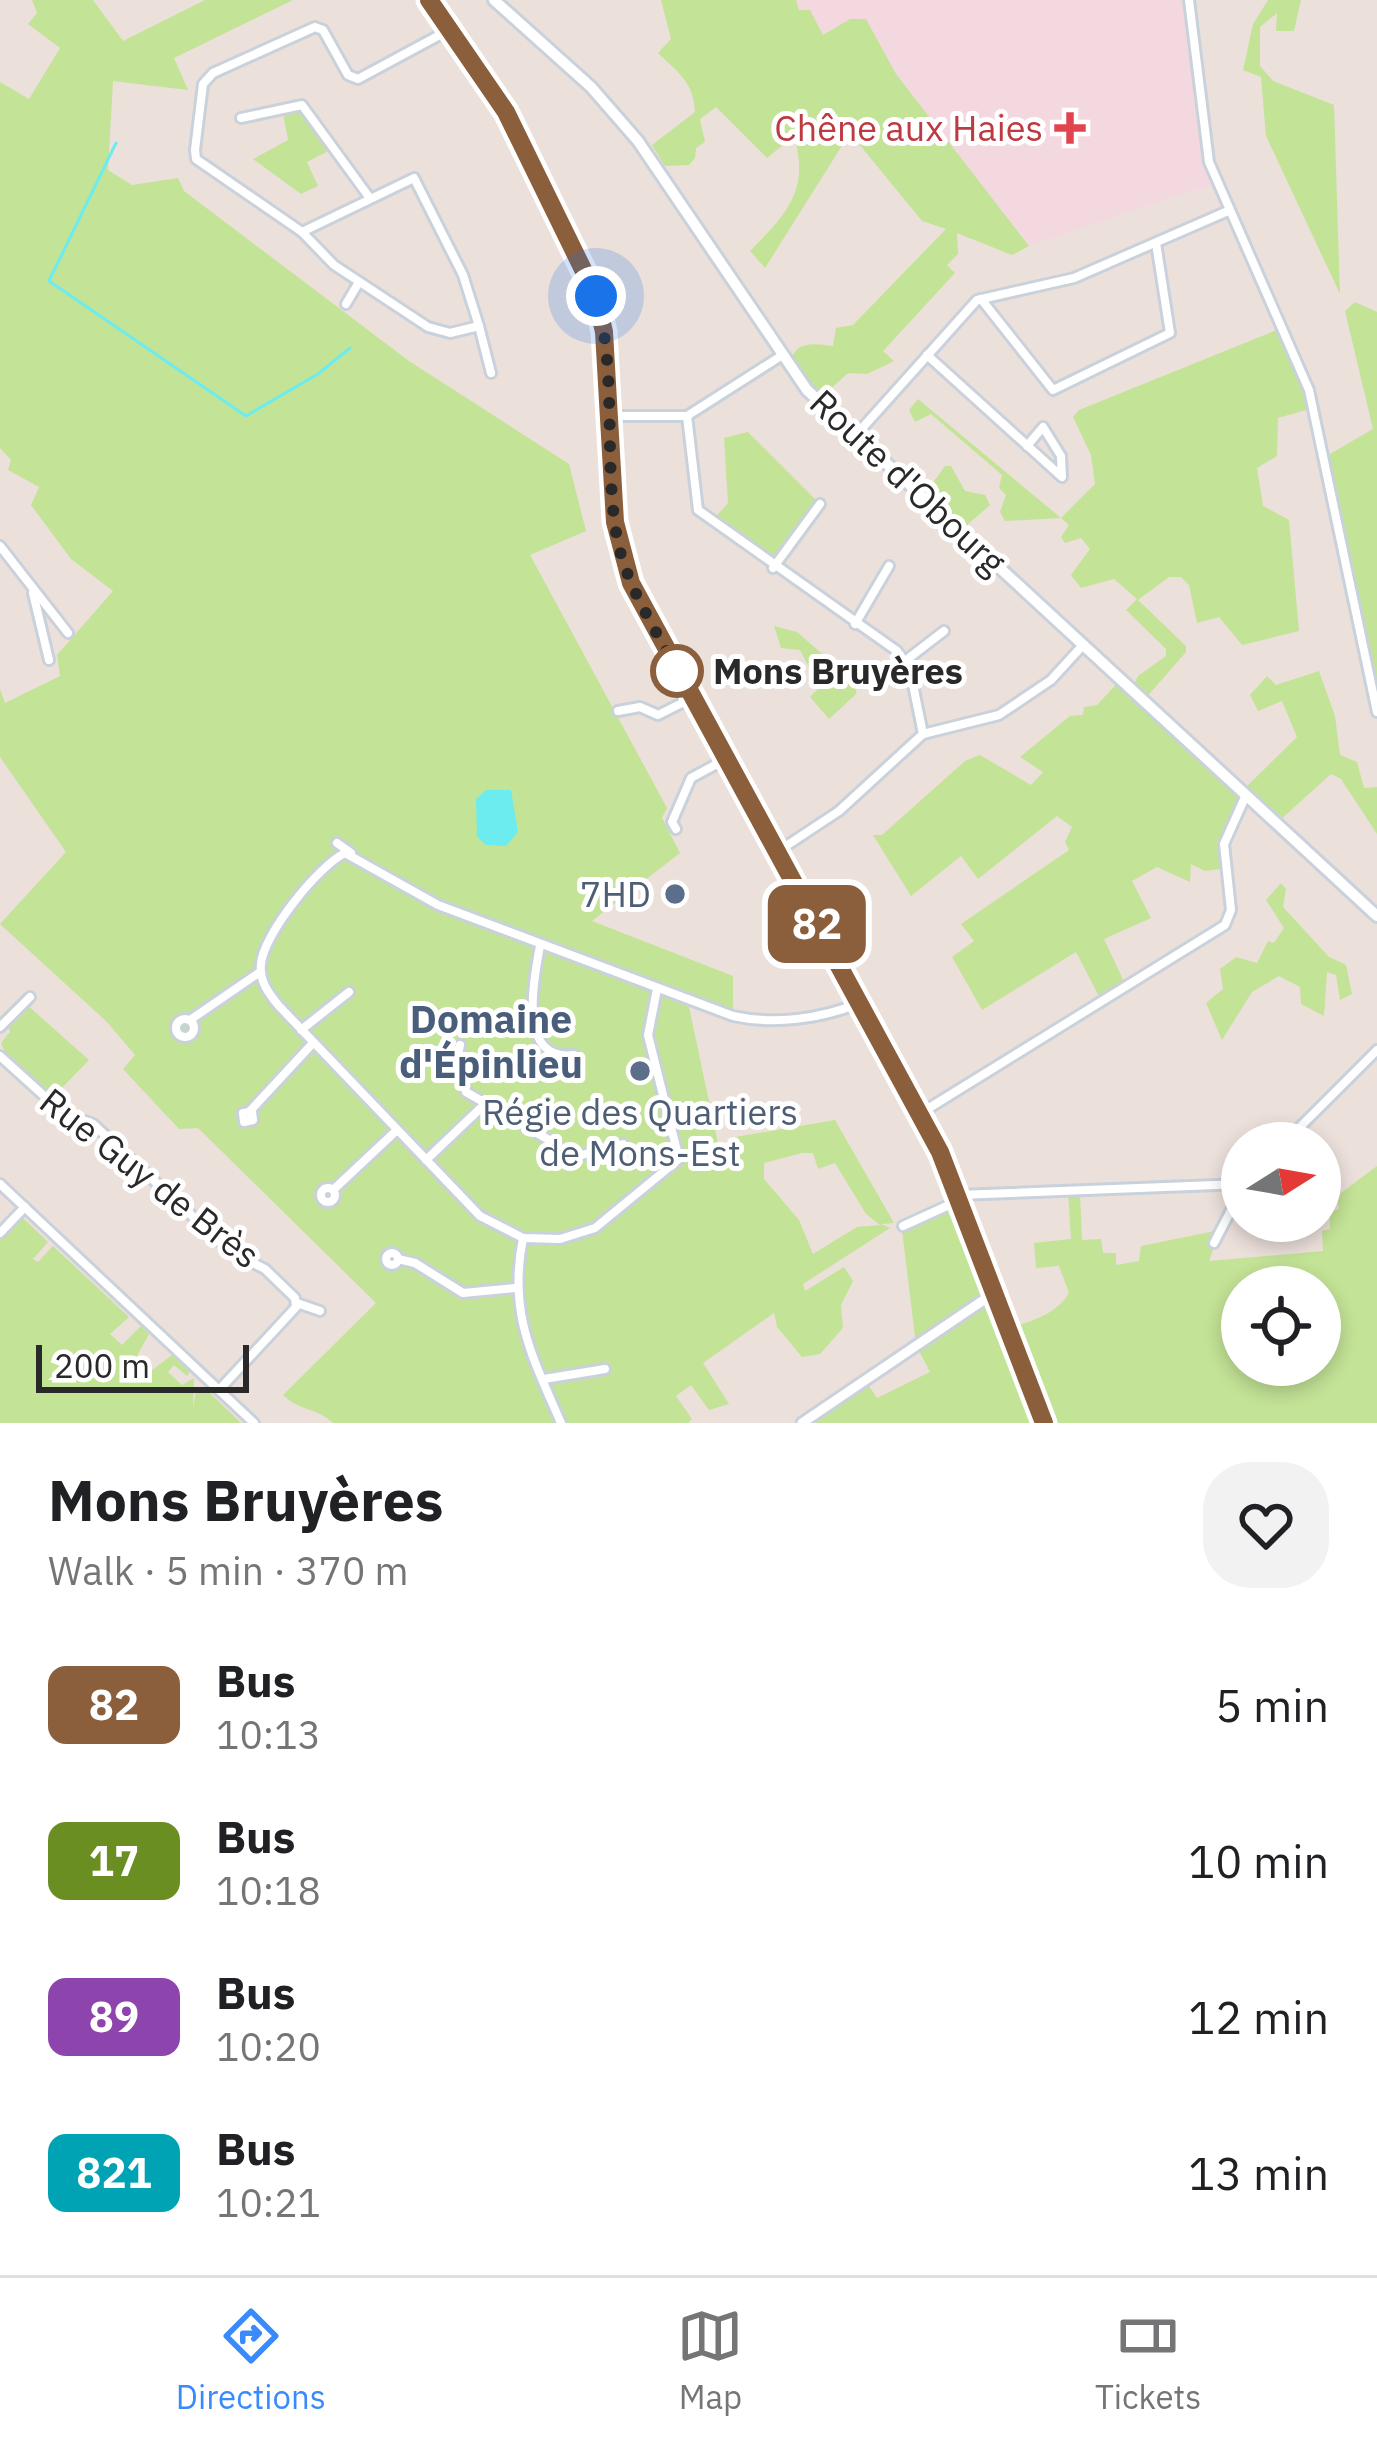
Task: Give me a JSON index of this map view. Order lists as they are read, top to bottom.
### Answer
{
  "streets": {
    "main road": ["Route d'Obourg"],
    "street": ["Rue Guy de Brès"]
  },
  "districts": ["Domaine d'Épinlieu"],
  "places": {
    "health": ["Chêne aux Haies"],
    "other": ["Mons Bruyères", "7HD", "Régie des Quartiers de Mons-Est"]
  },
  "lines": ["bus line 82"],
  "scale_bar": "200 m",
  "north": "right",
  "page": {
    "on_map": "82",
    "scale": "200 m",
    "heading": ["Mons Bruyères", "Walk · 5 min · 370 m"],
    "list": [
      {
        "mark": "82",
        "name": "Bus",
        "note": "10:13",
        "value": "5 min"
      },
      {
        "mark": "17",
        "name": "Bus",
        "note": "10:18",
        "value": "10 min"
      },
      {
        "mark": "89",
        "name": "Bus",
        "note": "10:20",
        "value": "12 min"
      },
      {
        "mark": "821",
        "name": "Bus",
        "note": "10:21",
        "value": "13 min"
      }
    ],
    "tabs": ["Directions", "Map", "Tickets"]
  }
}
